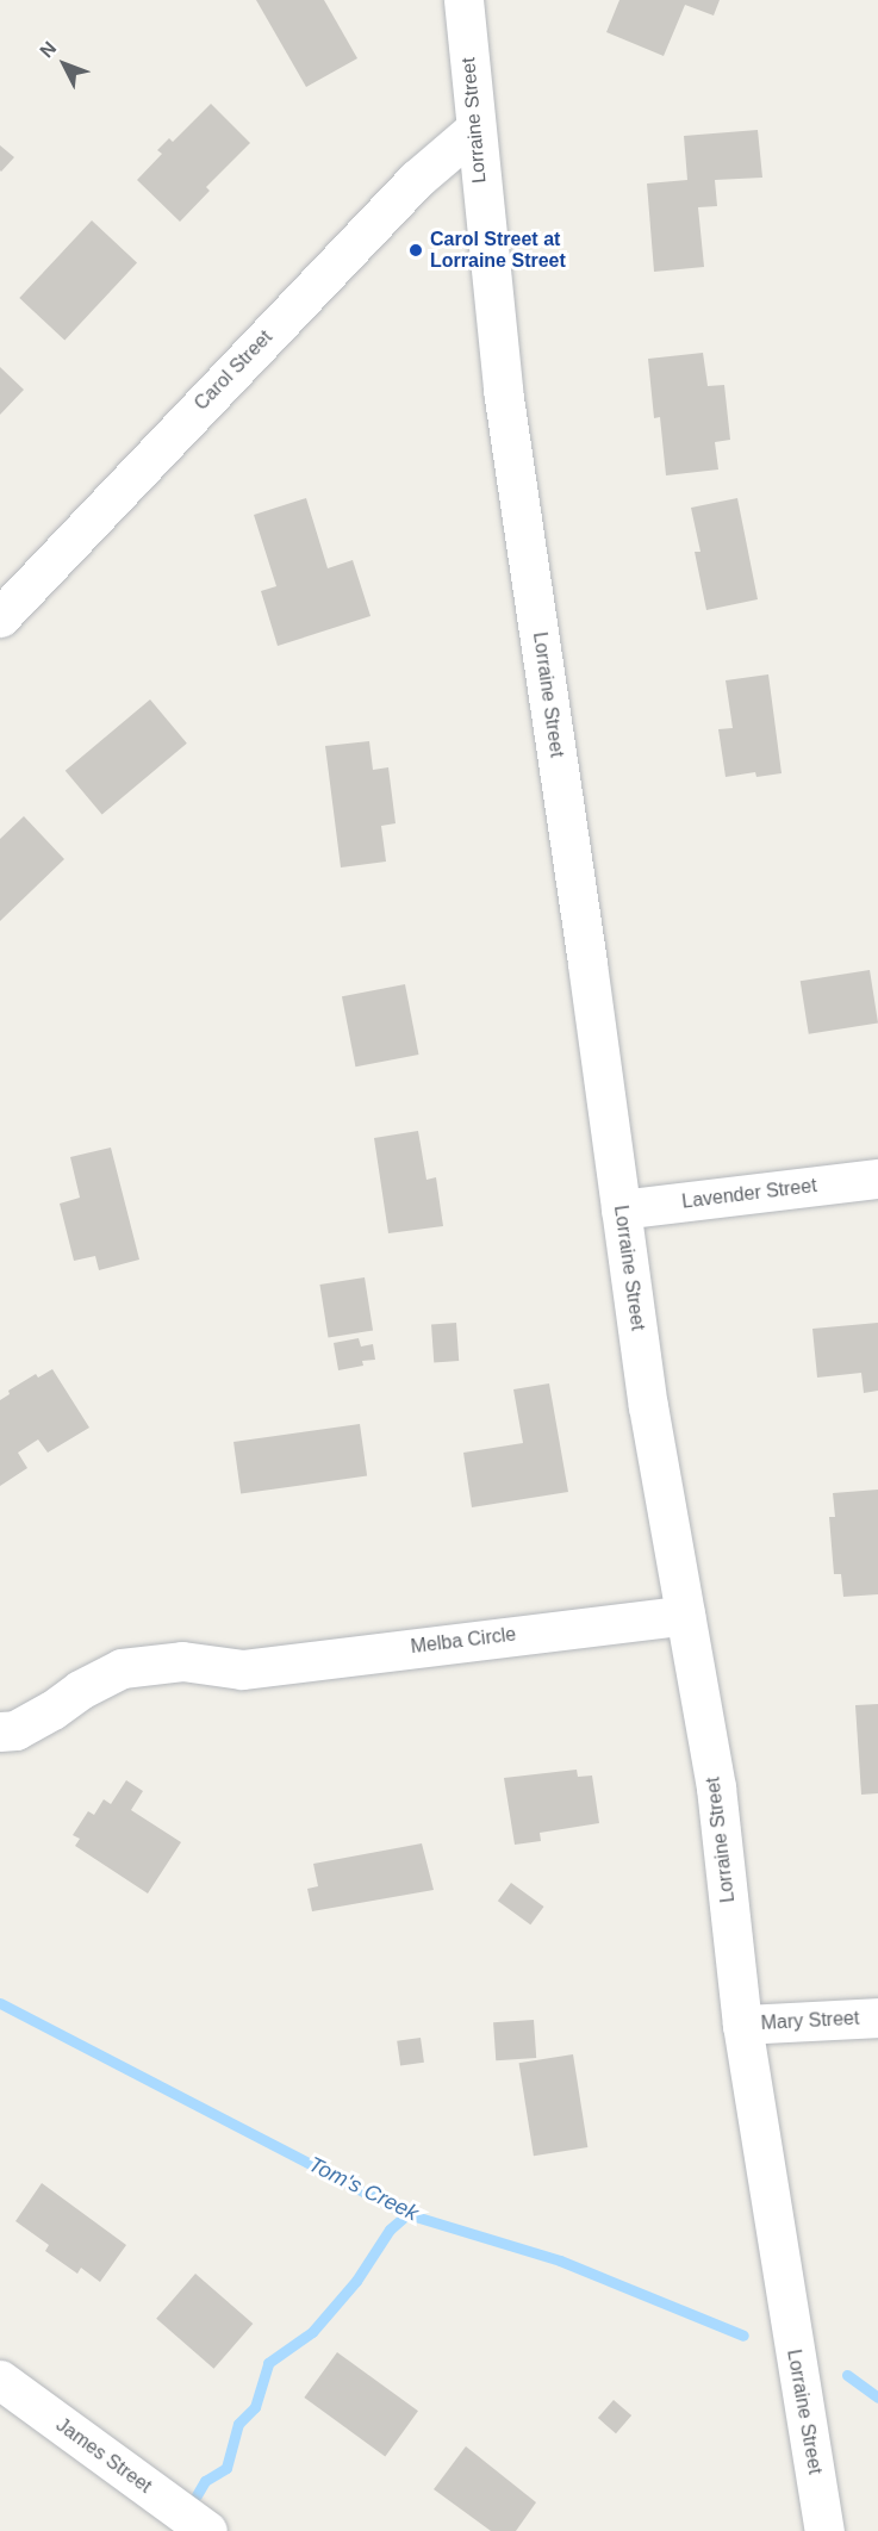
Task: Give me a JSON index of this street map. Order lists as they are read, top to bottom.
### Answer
{
  "streets": {
    "street": [
      "Lorraine Street",
      "Carol Street",
      "Lavender Street",
      "Melba Circle",
      "Mary Street",
      "James Street"
    ]
  },
  "crossings": [
    ["Lorraine Street", "Carol Street"],
    ["Lorraine Street", "Lavender Street"],
    ["Lorraine Street", "Melba Circle"],
    ["Lorraine Street", "Mary Street"]
  ],
  "water": ["Tom's Creek"],
  "places": ["Carol Street at Lorraine Street"],
  "north": "top left"
}
